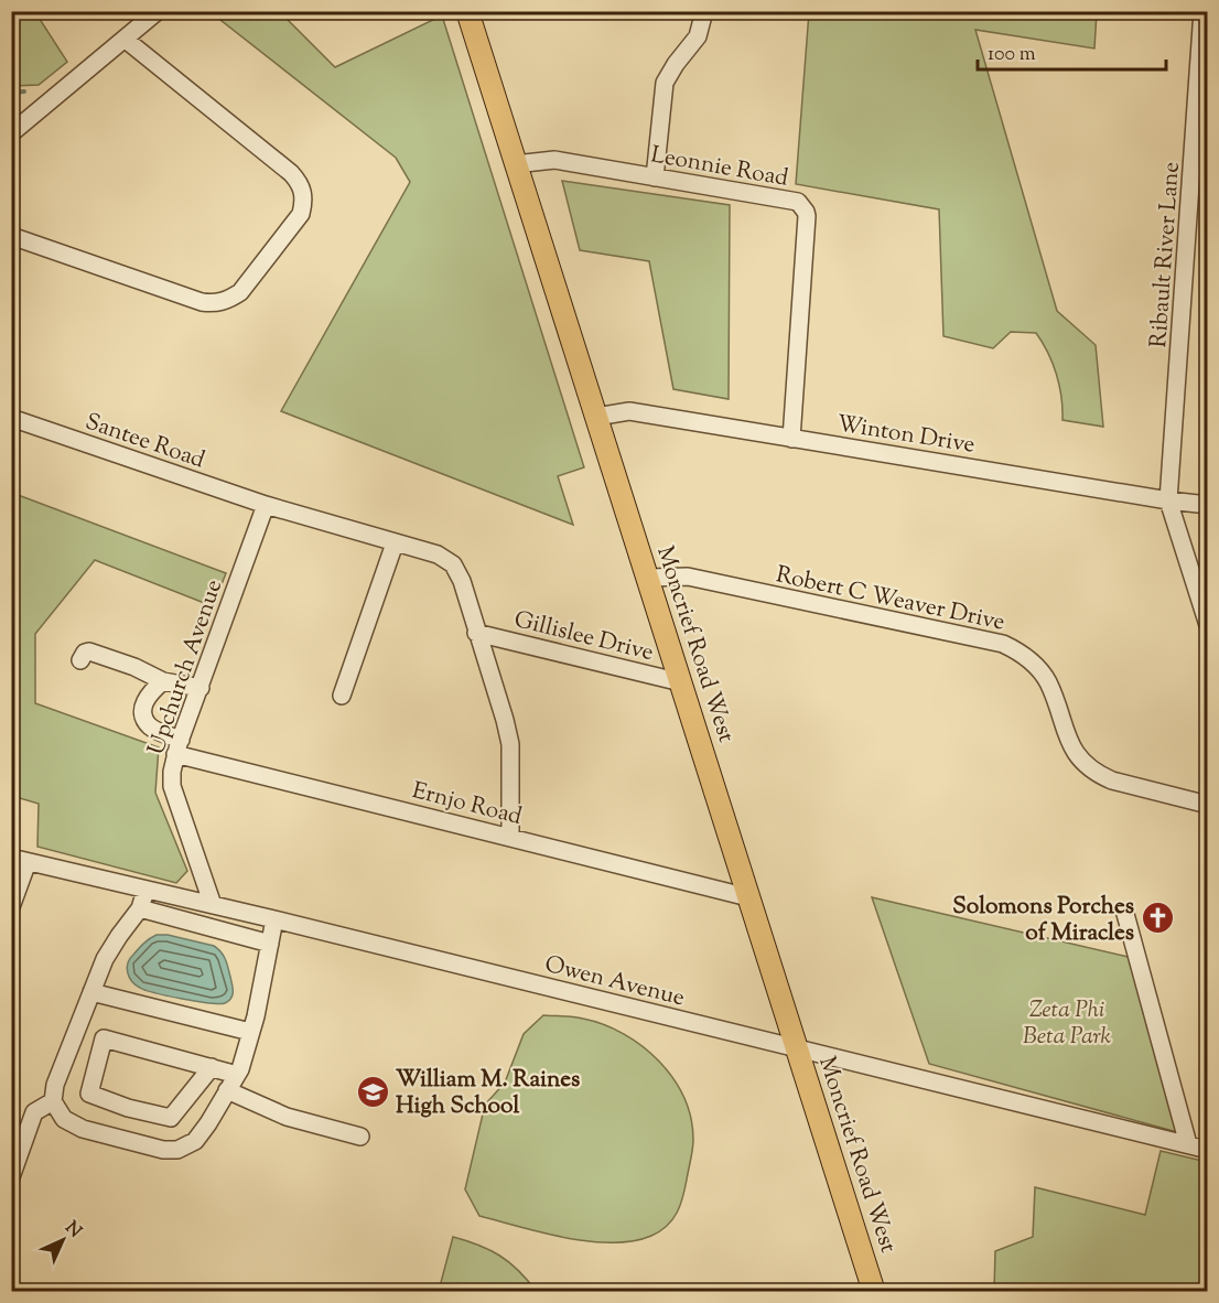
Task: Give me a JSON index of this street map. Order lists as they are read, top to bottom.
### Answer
{
  "streets": {
    "main road": ["Moncrief Road West"],
    "street": [
      "Leonnie Road",
      "Ribault River Lane",
      "Winton Drive",
      "Santee Road",
      "Robert C Weaver Drive",
      "Gillislee Drive",
      "Upchurch Avenue",
      "Ernjo Road",
      "Owen Avenue"
    ]
  },
  "crossings": [
    ["Leonnie Road", "Winton Drive"],
    ["Leonnie Road", "Moncrief Road West"],
    ["Ribault River Lane", "Winton Drive"],
    ["Winton Drive", "Moncrief Road West"],
    ["Santee Road", "Upchurch Avenue"],
    ["Robert C Weaver Drive", "Moncrief Road West"],
    ["Gillislee Drive", "Moncrief Road West"],
    ["Moncrief Road West", "Ernjo Road"],
    ["Moncrief Road West", "Owen Avenue"],
    ["Upchurch Avenue", "Ernjo Road"],
    ["Upchurch Avenue", "Owen Avenue"]
  ],
  "parks": ["Zeta Phi Beta Park"],
  "places": {
    "church": ["Solomons Porches of Miracles"],
    "school or university": ["William M. Raines High School"]
  },
  "scale_bar": "100 m",
  "north": "top right"
}
